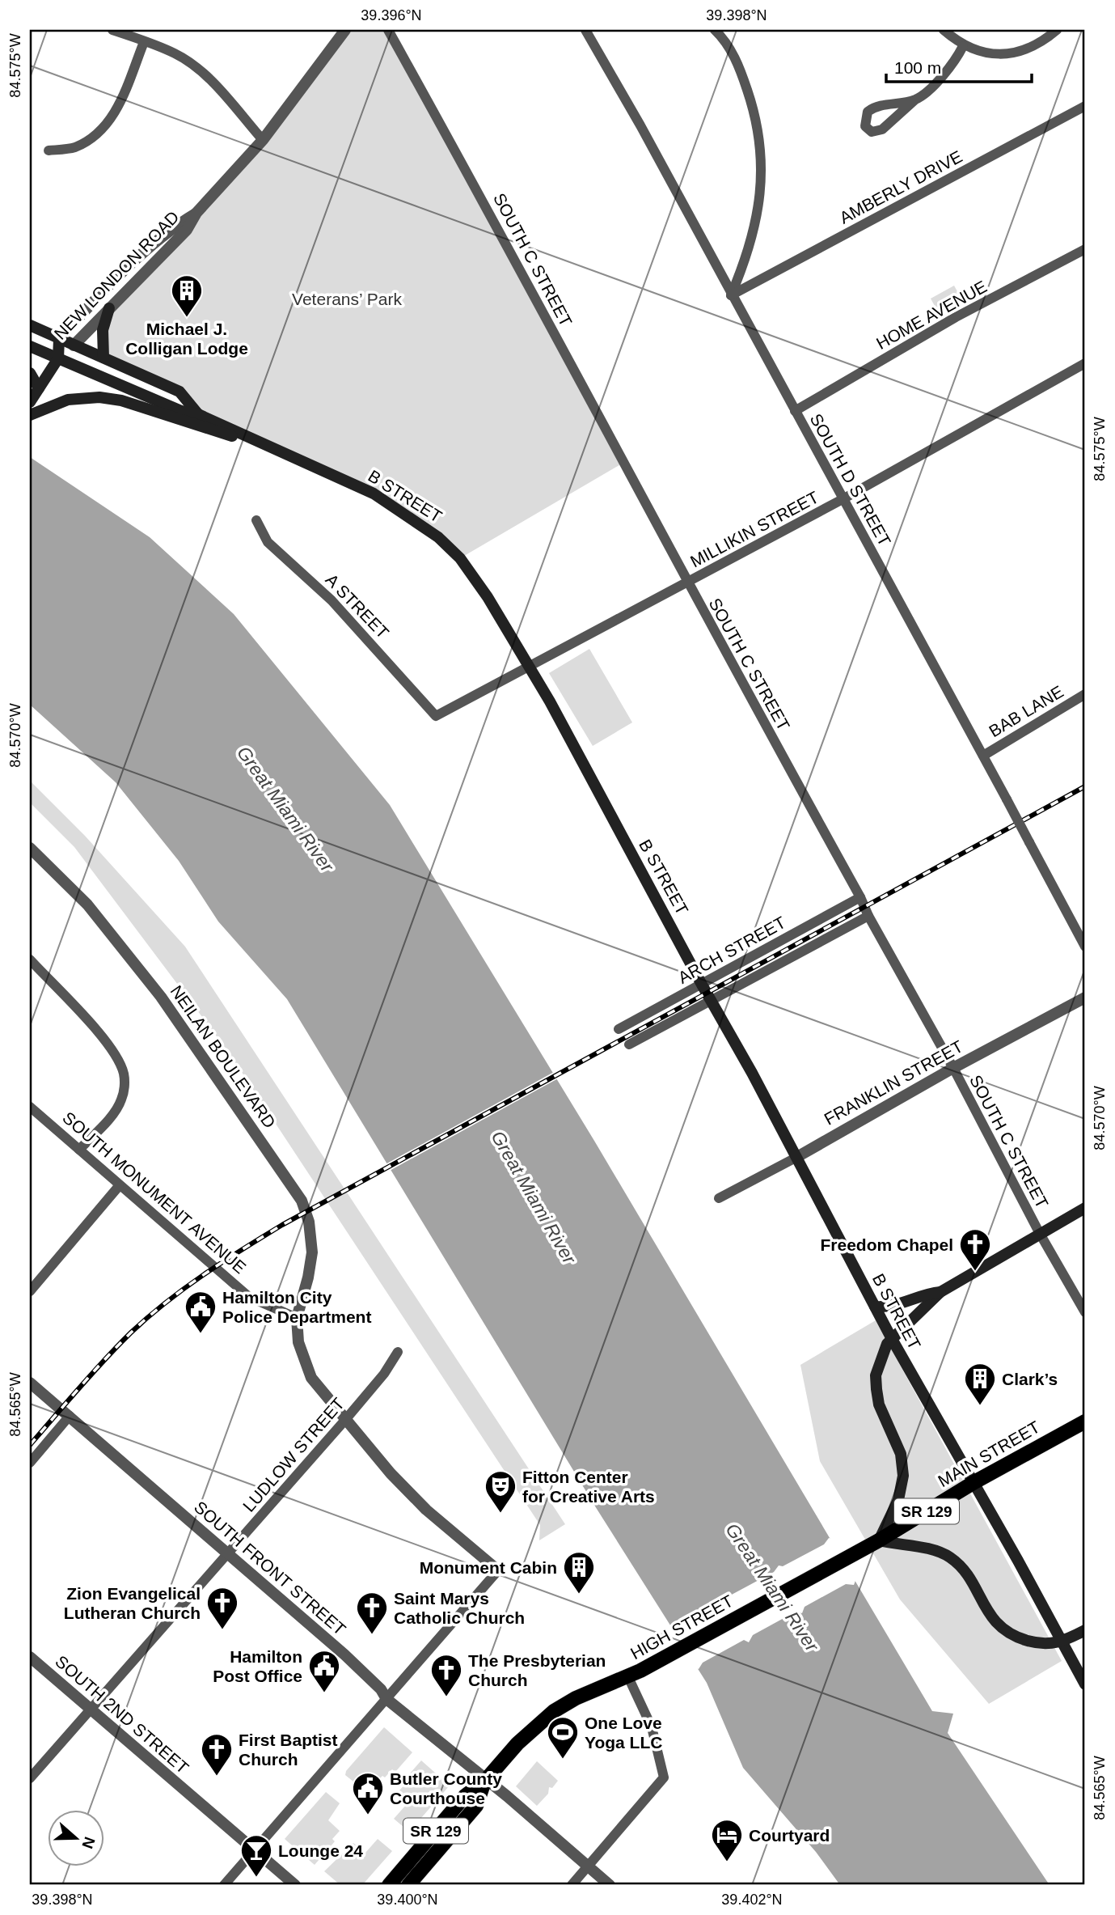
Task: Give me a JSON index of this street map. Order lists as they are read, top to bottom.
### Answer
{
  "streets": {
    "main road": [
      "NEW LONDON ROAD",
      "B STREET",
      "MAIN STREET",
      "SR 129",
      "HIGH STREET"
    ],
    "street": [
      "AMBERLY DRIVE",
      "SOUTH C STREET",
      "HOME AVENUE",
      "SOUTH D STREET",
      "MILLIKIN STREET",
      "A STREET",
      "BAB LANE",
      "ARCH STREET",
      "NEILAN BOULEVARD",
      "FRANKLIN STREET",
      "SOUTH MONUMENT AVENUE",
      "LUDLOW STREET",
      "SOUTH FRONT STREET",
      "SOUTH 2ND STREET"
    ]
  },
  "crossings": [
    ["AMBERLY DRIVE", "SOUTH D STREET"],
    ["SOUTH C STREET", "MILLIKIN STREET"],
    ["SOUTH C STREET", "ARCH STREET"],
    ["SOUTH C STREET", "FRANKLIN STREET"],
    ["NEW LONDON ROAD", "B STREET"],
    ["HOME AVENUE", "SOUTH D STREET"],
    ["SOUTH D STREET", "MILLIKIN STREET"],
    ["SOUTH D STREET", "BAB LANE"],
    ["B STREET", "MILLIKIN STREET"],
    ["B STREET", "ARCH STREET"],
    ["B STREET", "FRANKLIN STREET"],
    ["B STREET", "MAIN STREET"],
    ["MILLIKIN STREET", "A STREET"],
    ["NEILAN BOULEVARD", "SOUTH MONUMENT AVENUE"],
    ["MAIN STREET", "HIGH STREET"],
    ["LUDLOW STREET", "SOUTH FRONT STREET"],
    ["LUDLOW STREET", "SOUTH 2ND STREET"],
    ["SOUTH FRONT STREET", "HIGH STREET"]
  ],
  "water": ["Great Miami River"],
  "parks": ["Veterans’ Park"],
  "places": {
    "building": ["Michael J. Colligan Lodge", "Clark’s", "Monument Cabin"],
    "church": [
      "Freedom Chapel",
      "Zion Evangelical Lutheran Church",
      "Saint Marys Catholic Church",
      "The Presbyterian Church",
      "First Baptist Church"
    ],
    "public building": ["Hamilton City Police Department", "Hamilton Post Office", "Butler County Courthouse"],
    "theatre": ["Fitton Center for Creative Arts"],
    "sports": ["One Love Yoga LLC"],
    "hotel": ["Courtyard"],
    "bar": ["Lounge 24"]
  },
  "scale_bar": "100 m",
  "north": "right",
  "coordinates": [
    "39.396°N",
    "39.398°N",
    "84.575°W",
    "84.570°W",
    "84.565°W",
    "39.400°N",
    "39.402°N"
  ]
}
